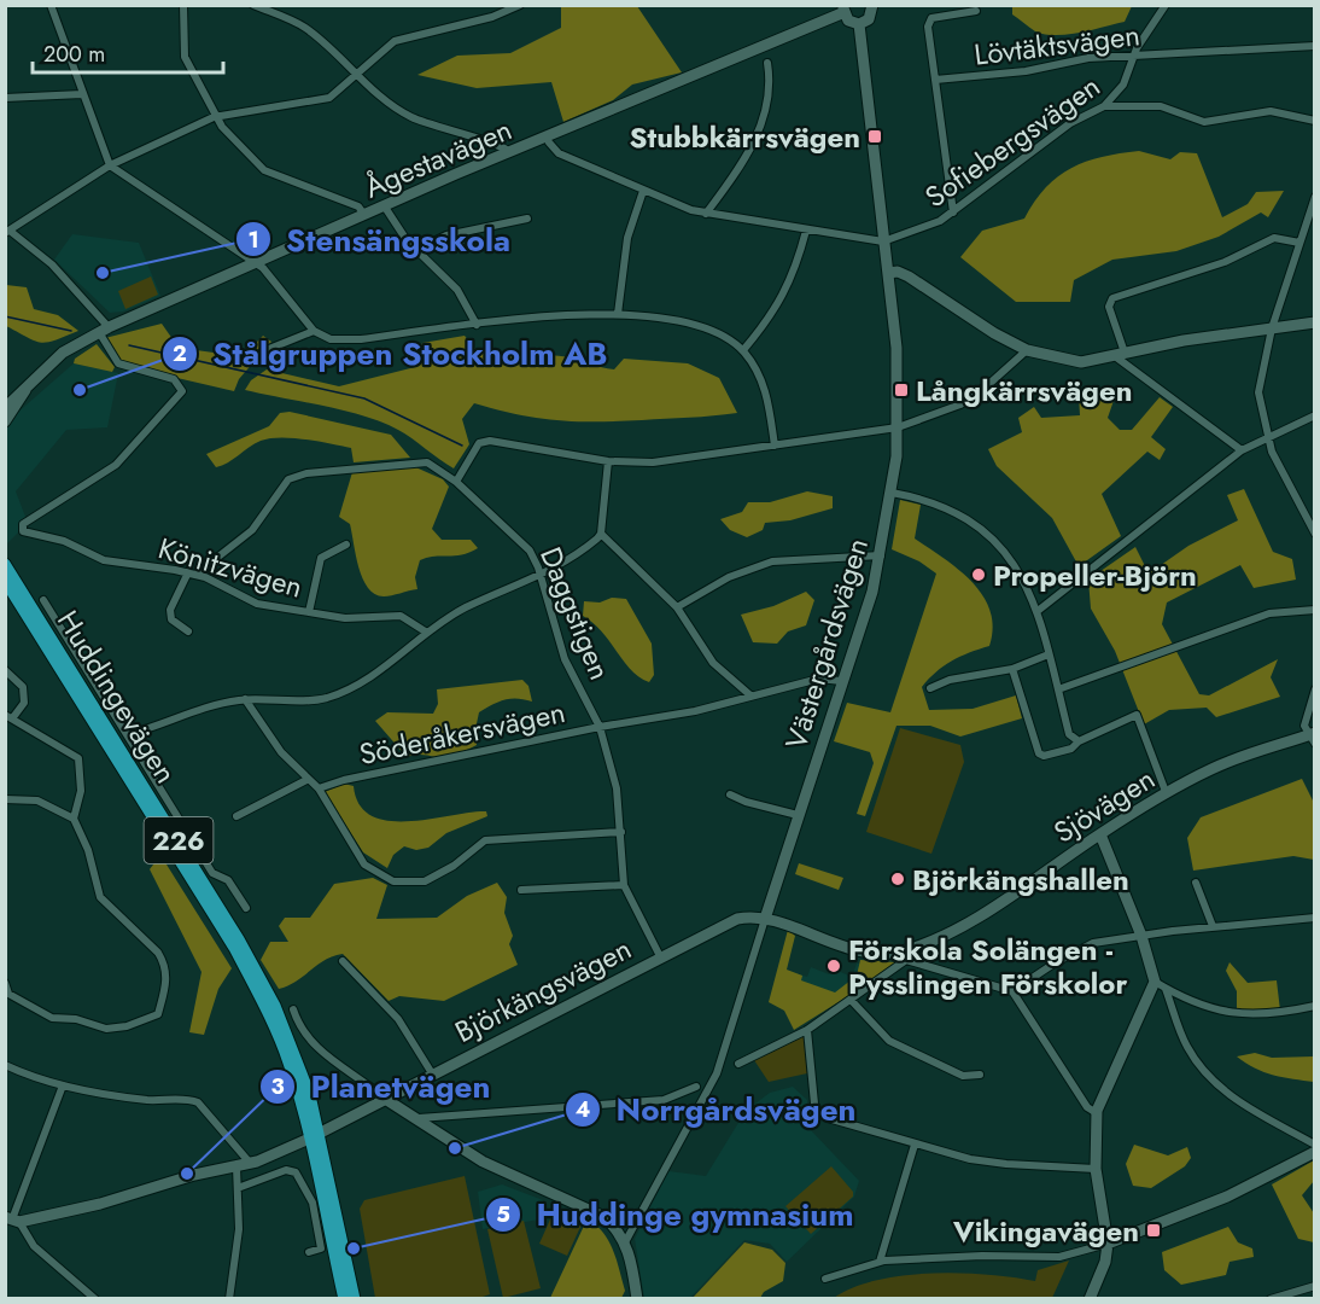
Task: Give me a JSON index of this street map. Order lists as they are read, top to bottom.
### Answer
{
  "streets": {
    "main road": ["Huddingevägen", "226"],
    "street": [
      "Lövtäktsvägen",
      "Sofiebergsvägen",
      "Ågestavägen",
      "Könitzvägen",
      "Daggstigen",
      "Västergårdsvägen",
      "Söderåkersvägen",
      "Sjövägen",
      "Björkängsvägen"
    ]
  },
  "crossings": [
    ["Lövtäktsvägen", "Sofiebergsvägen"],
    ["Sofiebergsvägen", "Västergårdsvägen"],
    ["Ågestavägen", "Könitzvägen"],
    ["Ågestavägen", "Västergårdsvägen"],
    ["Könitzvägen", "Daggstigen"],
    ["Daggstigen", "Söderåkersvägen"],
    ["Daggstigen", "Björkängsvägen"],
    ["Västergårdsvägen", "Söderåkersvägen"],
    ["Västergårdsvägen", "Sjövägen"],
    ["Västergårdsvägen", "Björkängsvägen"],
    ["Huddingevägen", "Björkängsvägen"],
    ["Sjövägen", "Björkängsvägen"]
  ],
  "places": {
    "transit": ["Stubbkärrsvägen", "Långkärrsvägen", "Vikingavägen"],
    "other": [
      "Stensängsskola",
      "Stålgruppen Stockholm AB",
      "Propeller-Björn",
      "Björkängshallen",
      "Förskola Solängen - Pysslingen Förskolor",
      "Norrgårdsvägen",
      "Planetvägen",
      "Huddinge gymnasium"
    ]
  },
  "scale_bar": "200 m"
}
